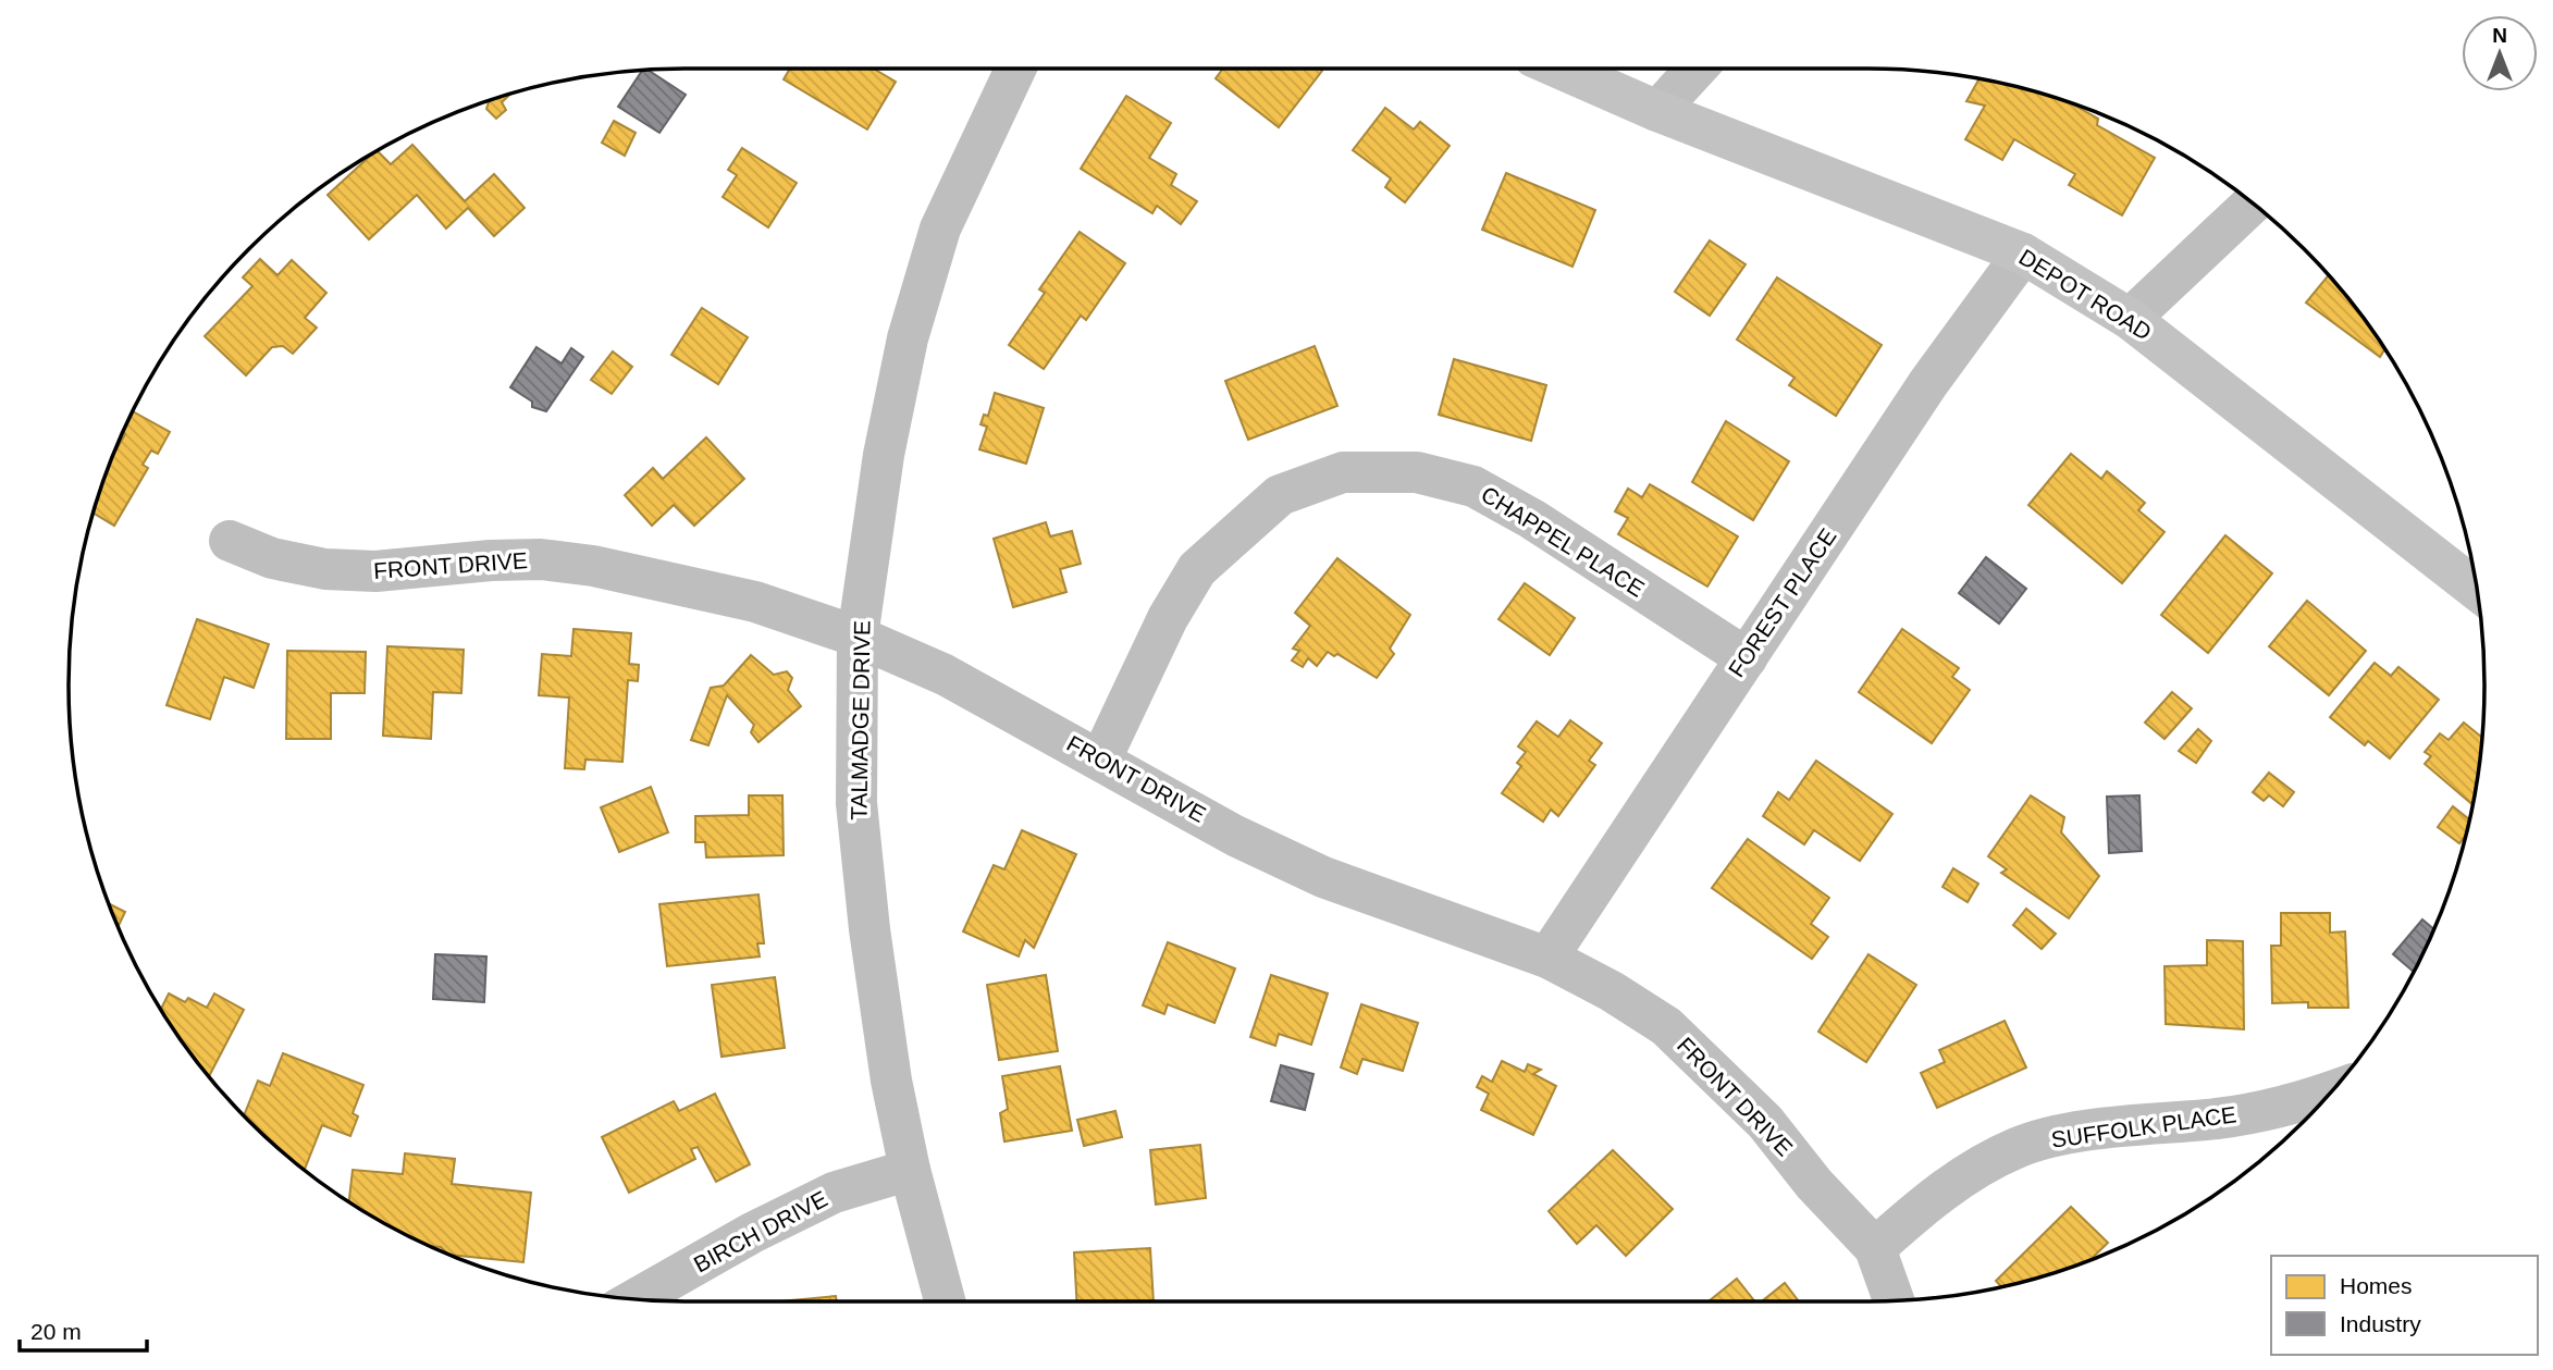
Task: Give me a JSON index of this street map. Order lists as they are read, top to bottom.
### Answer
{
  "streets": {
    "street": [
      "DEPOT ROAD",
      "CHAPPEL PLACE",
      "FRONT DRIVE",
      "FOREST PLACE",
      "TALMADGE DRIVE",
      "SUFFOLK PLACE",
      "BIRCH DRIVE"
    ]
  },
  "crossings": [
    ["DEPOT ROAD", "FOREST PLACE"],
    ["CHAPPEL PLACE", "FRONT DRIVE"],
    ["CHAPPEL PLACE", "FOREST PLACE"],
    ["FRONT DRIVE", "FOREST PLACE"],
    ["FRONT DRIVE", "TALMADGE DRIVE"],
    ["FRONT DRIVE", "SUFFOLK PLACE"],
    ["TALMADGE DRIVE", "BIRCH DRIVE"]
  ],
  "legend": ["Homes", "Industry"],
  "scale_bar": "20 m",
  "north": "top"
}
